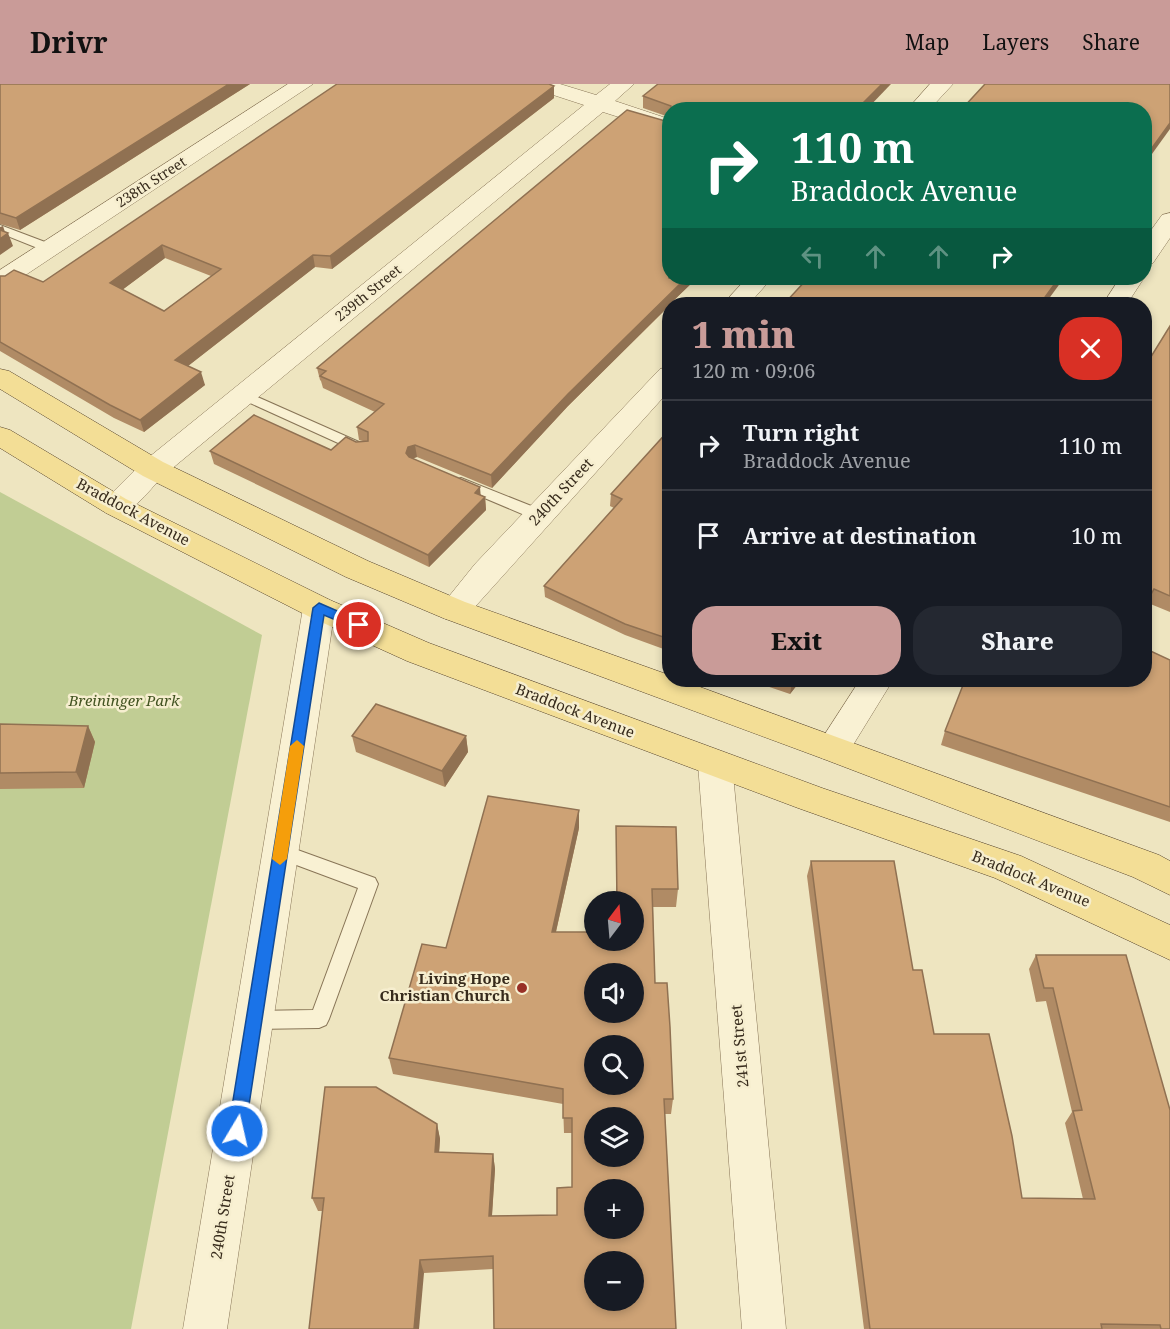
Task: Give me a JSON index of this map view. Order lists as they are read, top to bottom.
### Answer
{
  "streets": {
    "main road": ["Braddock Avenue"],
    "street": [
      "238th Street",
      "239th Street",
      "240th Street",
      "241st Street"
    ]
  },
  "crossings": [
    ["239th Street", "Braddock Avenue"],
    ["240th Street", "Braddock Avenue"],
    ["Braddock Avenue", "241st Street"]
  ],
  "parks": ["Breininger Park"],
  "places": ["Living Hope Christian Church"],
  "north": "top",
  "page": {
    "header": "Drivr",
    "nav": ["Map", "Layers", "Share"],
    "turn": ["110 m", "Braddock Avenue"],
    "heading": ["1 min", "120 m · 09:06"],
    "list": [
      {
        "name": "Turn right",
        "note": "Braddock Avenue",
        "value": "110 m"
      },
      {
        "name": "Arrive at destination",
        "value": "10 m"
      }
    ],
    "buttons": ["Exit", "Share"],
    "map_buttons": ["+", "−"]
  }
}
